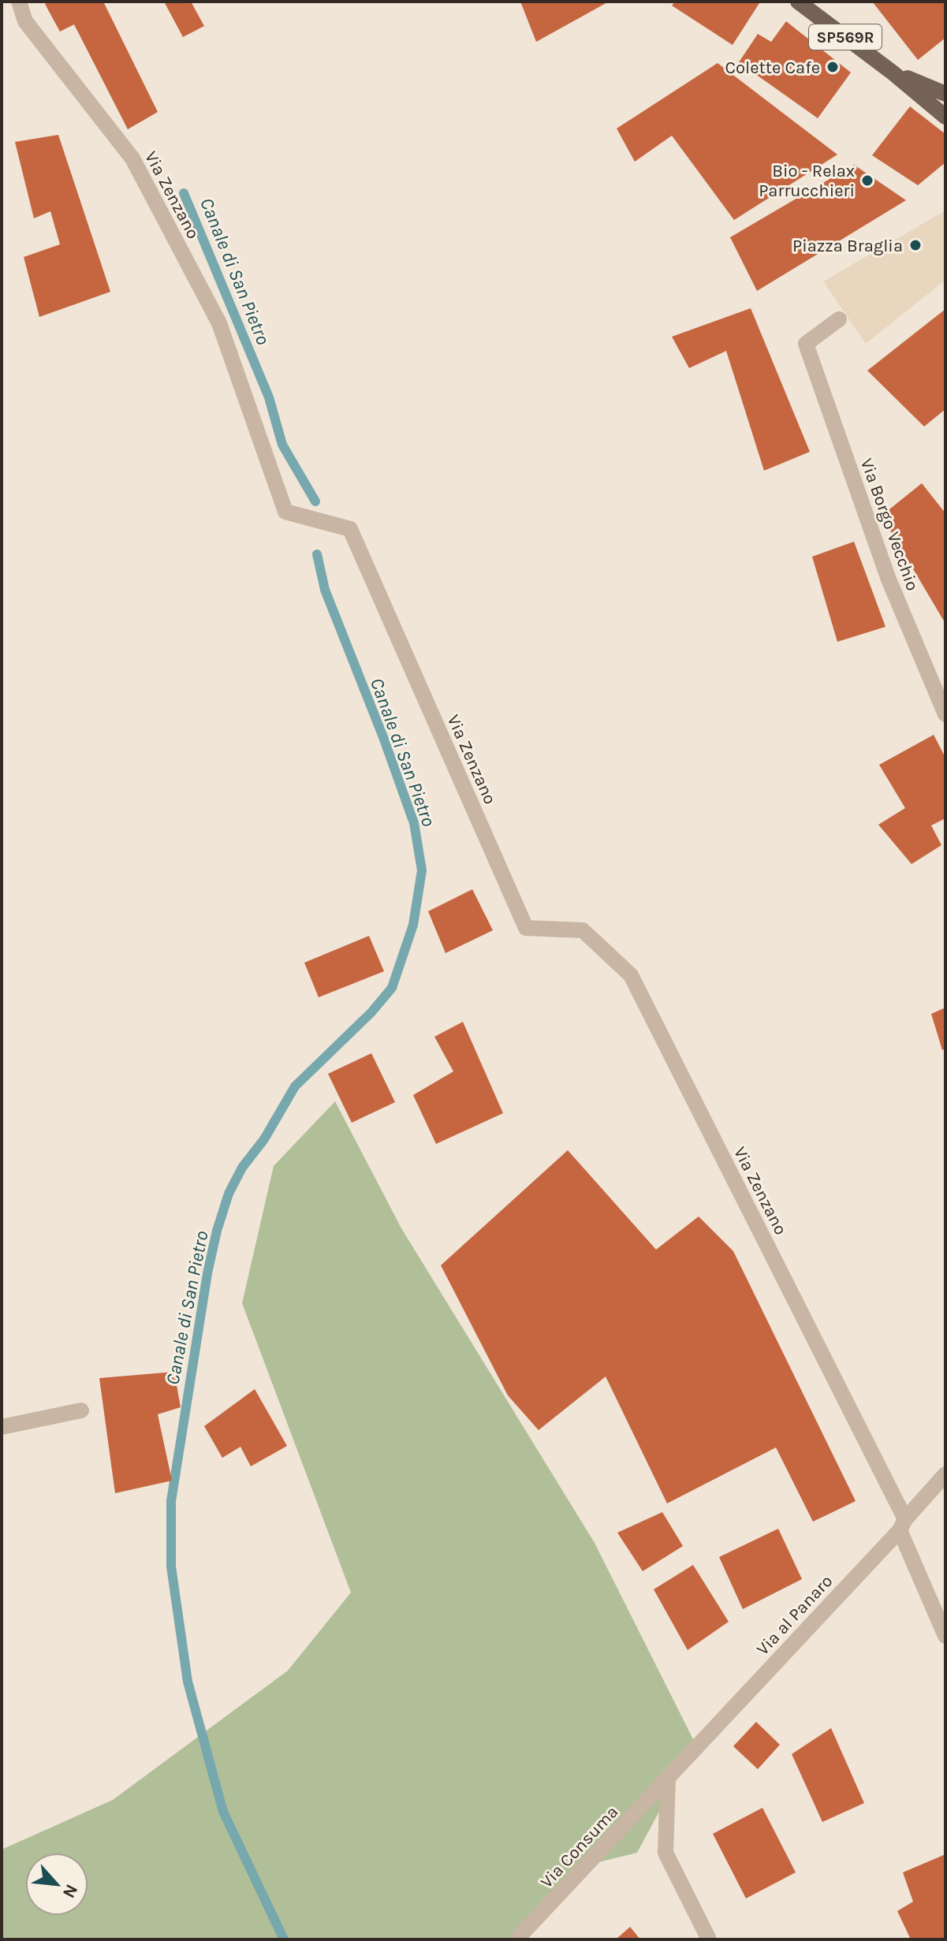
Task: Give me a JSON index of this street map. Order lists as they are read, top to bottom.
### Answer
{
  "streets": {
    "main road": ["SP569R"],
    "street": [
      "Via Zenzano",
      "Via Borgo Vecchio",
      "Via al Panaro",
      "Via Consuma"
    ]
  },
  "crossings": [
    ["Via Zenzano", "Via al Panaro"],
    ["Via al Panaro", "Via Consuma"]
  ],
  "water": ["Canale di San Pietro"],
  "places": ["Colette Cafe", "Bio - Relax Parrucchieri", "Piazza Braglia"],
  "north": "bottom right"
}
